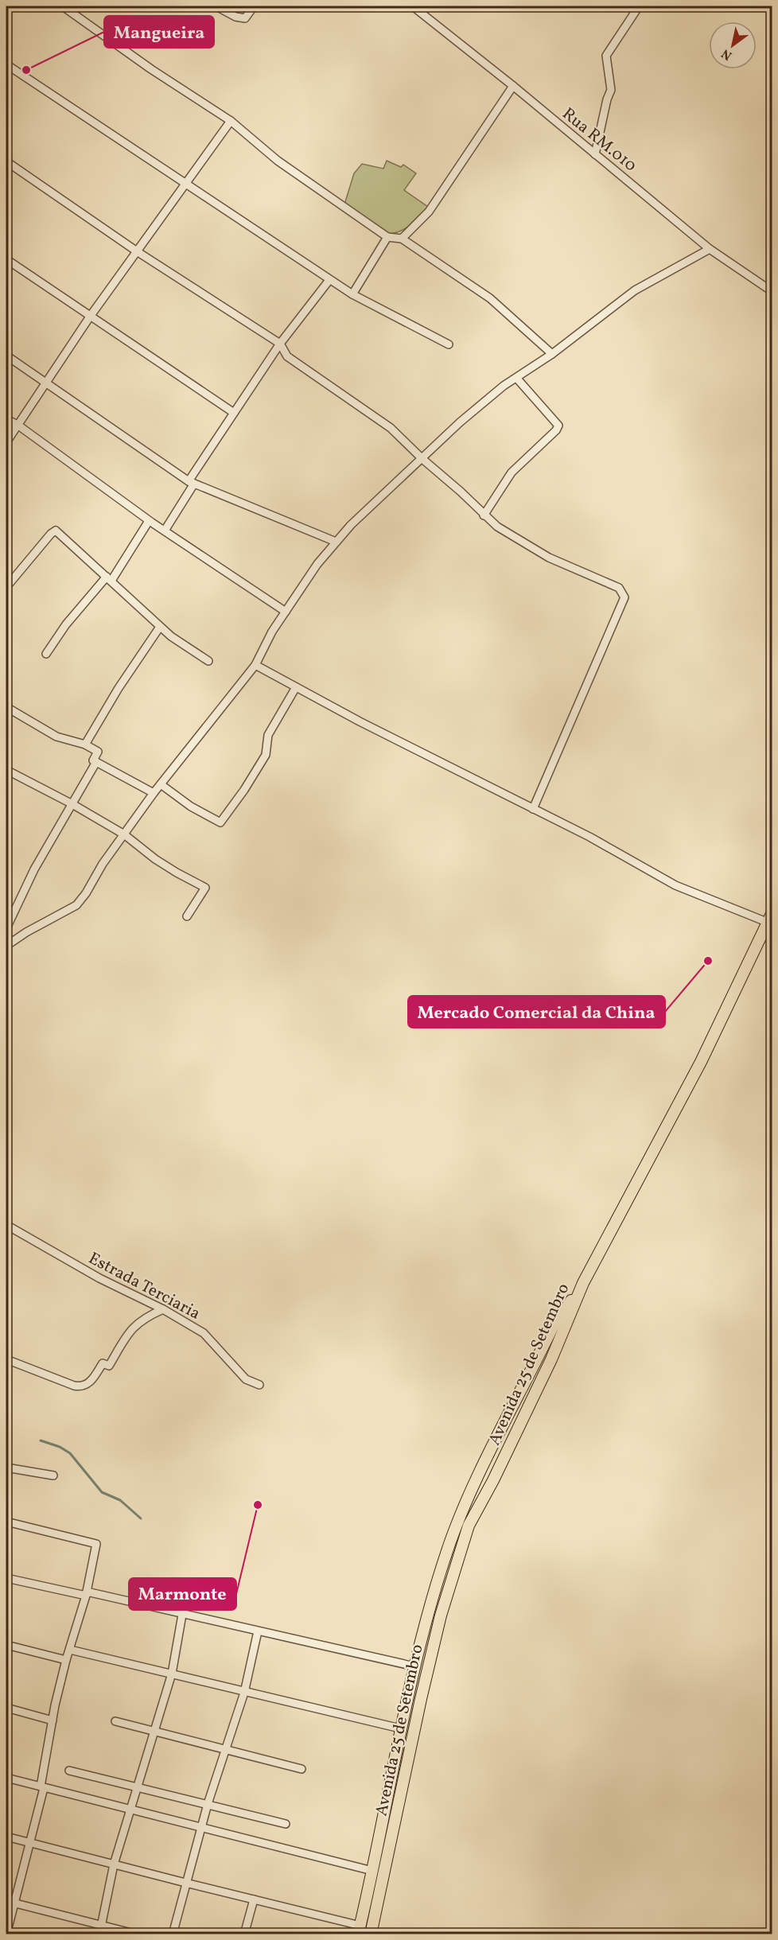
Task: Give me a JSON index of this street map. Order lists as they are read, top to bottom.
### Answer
{
  "streets": {
    "highway": ["Avenida 25 de Setembro"],
    "street": ["Rua RM.010", "Estrada Terciaria"]
  },
  "places": ["Mangueira", "Mercado Comercial da China", "Marmonte"],
  "north": "bottom left"
}
